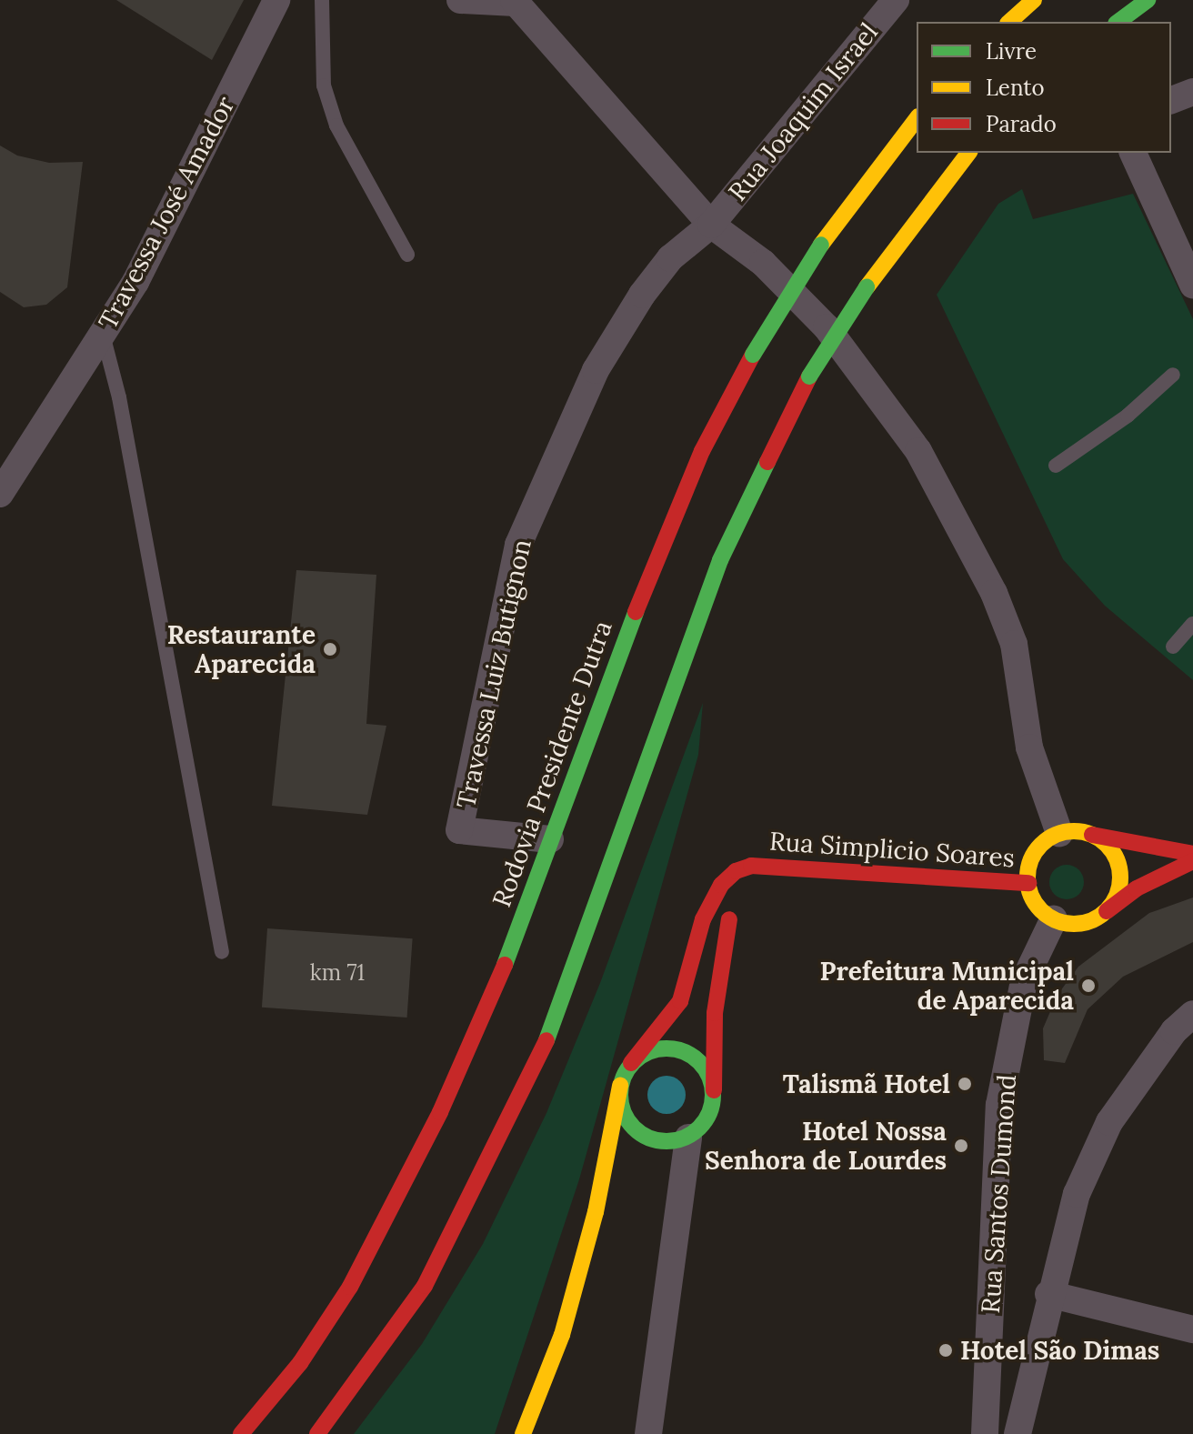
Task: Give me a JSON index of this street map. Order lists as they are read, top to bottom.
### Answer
{
  "streets": {
    "main road": ["Rodovia Presidente Dutra", "Rua Simplicio Soares"],
    "street": [
      "Rua Joaquim Israel",
      "Travessa José Amador",
      "Travessa Luiz Butignon",
      "Rua Santos Dumond"
    ]
  },
  "crossings": [
    ["Rua Joaquim Israel", "Travessa Luiz Butignon"],
    ["Travessa Luiz Butignon", "Rodovia Presidente Dutra"],
    ["Rua Simplicio Soares", "Rua Santos Dumond"]
  ],
  "places": [
    "Restaurante Aparecida",
    "Prefeitura Municipal de Aparecida",
    "Talismã Hotel",
    "Hotel Nossa Senhora de Lourdes",
    "Hotel São Dimas"
  ],
  "house_numbers": ["km 71"],
  "legend": ["Livre", "Lento", "Parado"]
}
